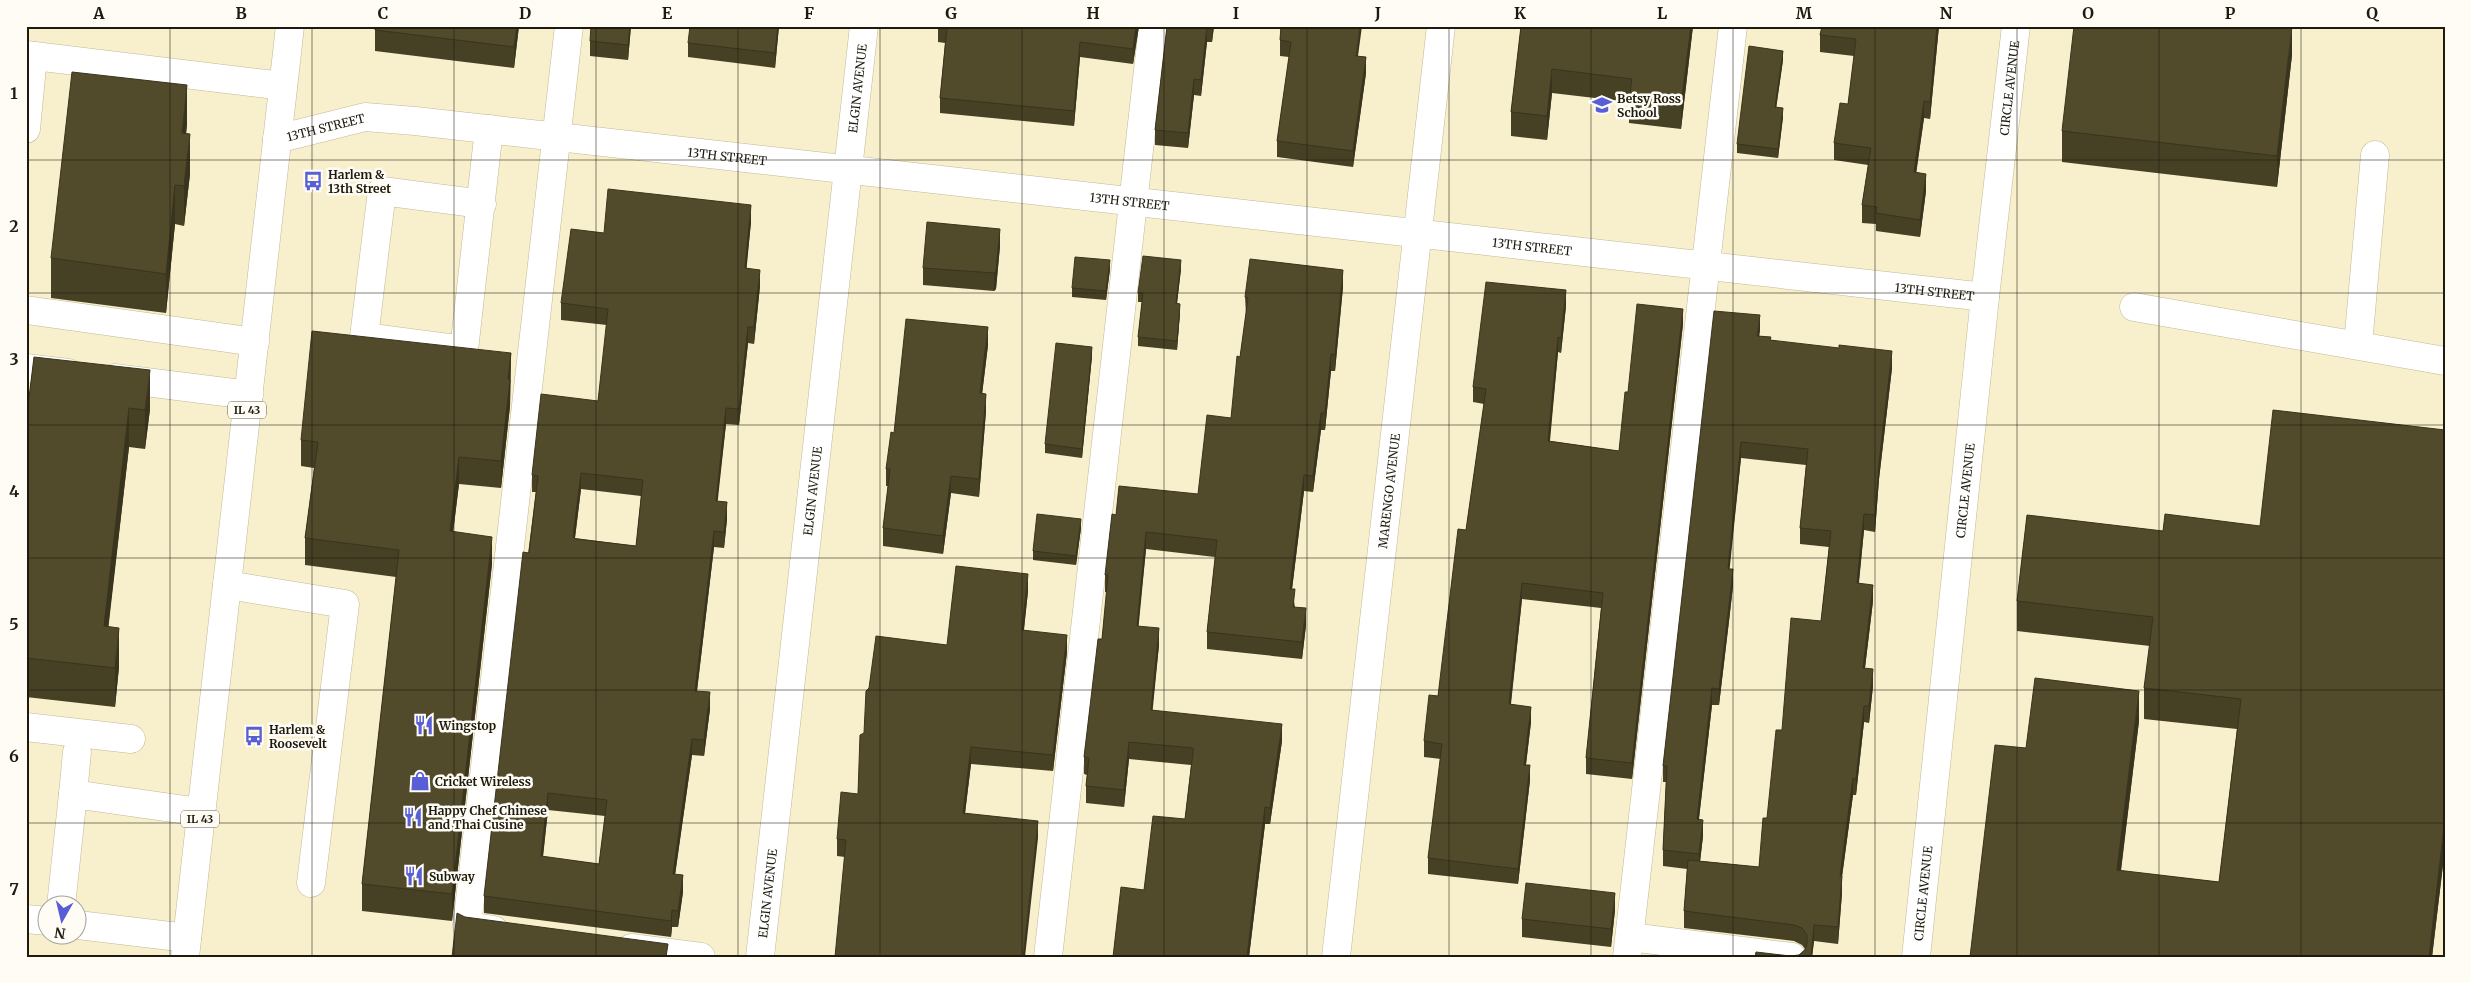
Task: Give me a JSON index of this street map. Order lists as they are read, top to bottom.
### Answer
{
  "streets": {
    "street": [
      "ELGIN AVENUE",
      "CIRCLE AVENUE",
      "13TH STREET",
      "IL 43",
      "MARENGO AVENUE"
    ]
  },
  "crossings": [
    ["ELGIN AVENUE", "13TH STREET"],
    ["CIRCLE AVENUE", "13TH STREET"],
    ["13TH STREET", "IL 43"],
    ["13TH STREET", "MARENGO AVENUE"]
  ],
  "places": {
    "school or university": ["Betsy Ross School"],
    "bus stop": ["Harlem & 13th Street", "Harlem & Roosevelt"],
    "restaurant": ["Wingstop", "Happy Chef Chinese and Thai Cusine", "Subway"],
    "shop": ["Cricket Wireless"]
  },
  "north": "bottom",
  "grid": {
    "columns": [
      "A",
      "B",
      "C",
      "D",
      "E",
      "F",
      "G",
      "H",
      "I",
      "J",
      "K",
      "L",
      "M",
      "N",
      "O",
      "P",
      "Q"
    ],
    "rows": [
      "1",
      "2",
      "3",
      "4",
      "5",
      "6",
      "7"
    ]
  }
}
